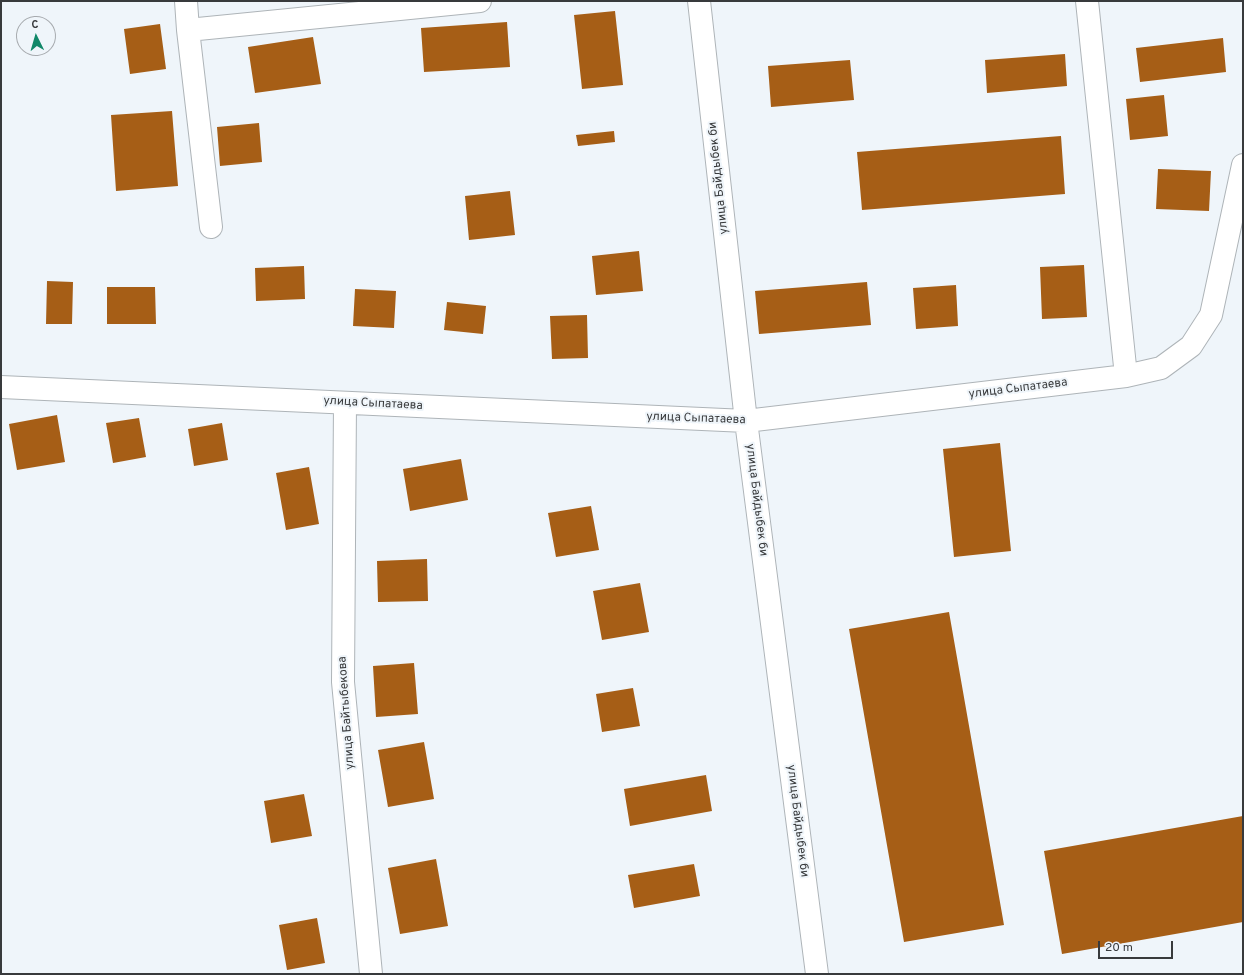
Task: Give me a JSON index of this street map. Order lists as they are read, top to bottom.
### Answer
{
  "streets": {
    "street": ["улица Байдыбек би", "улица Сыпатаева", "улица Байтыбекова"]
  },
  "crossings": [
    ["улица Байдыбек би", "улица Сыпатаева"],
    ["улица Сыпатаева", "улица Байтыбекова"]
  ],
  "scale_bar": "20 m",
  "north": "top"
}
